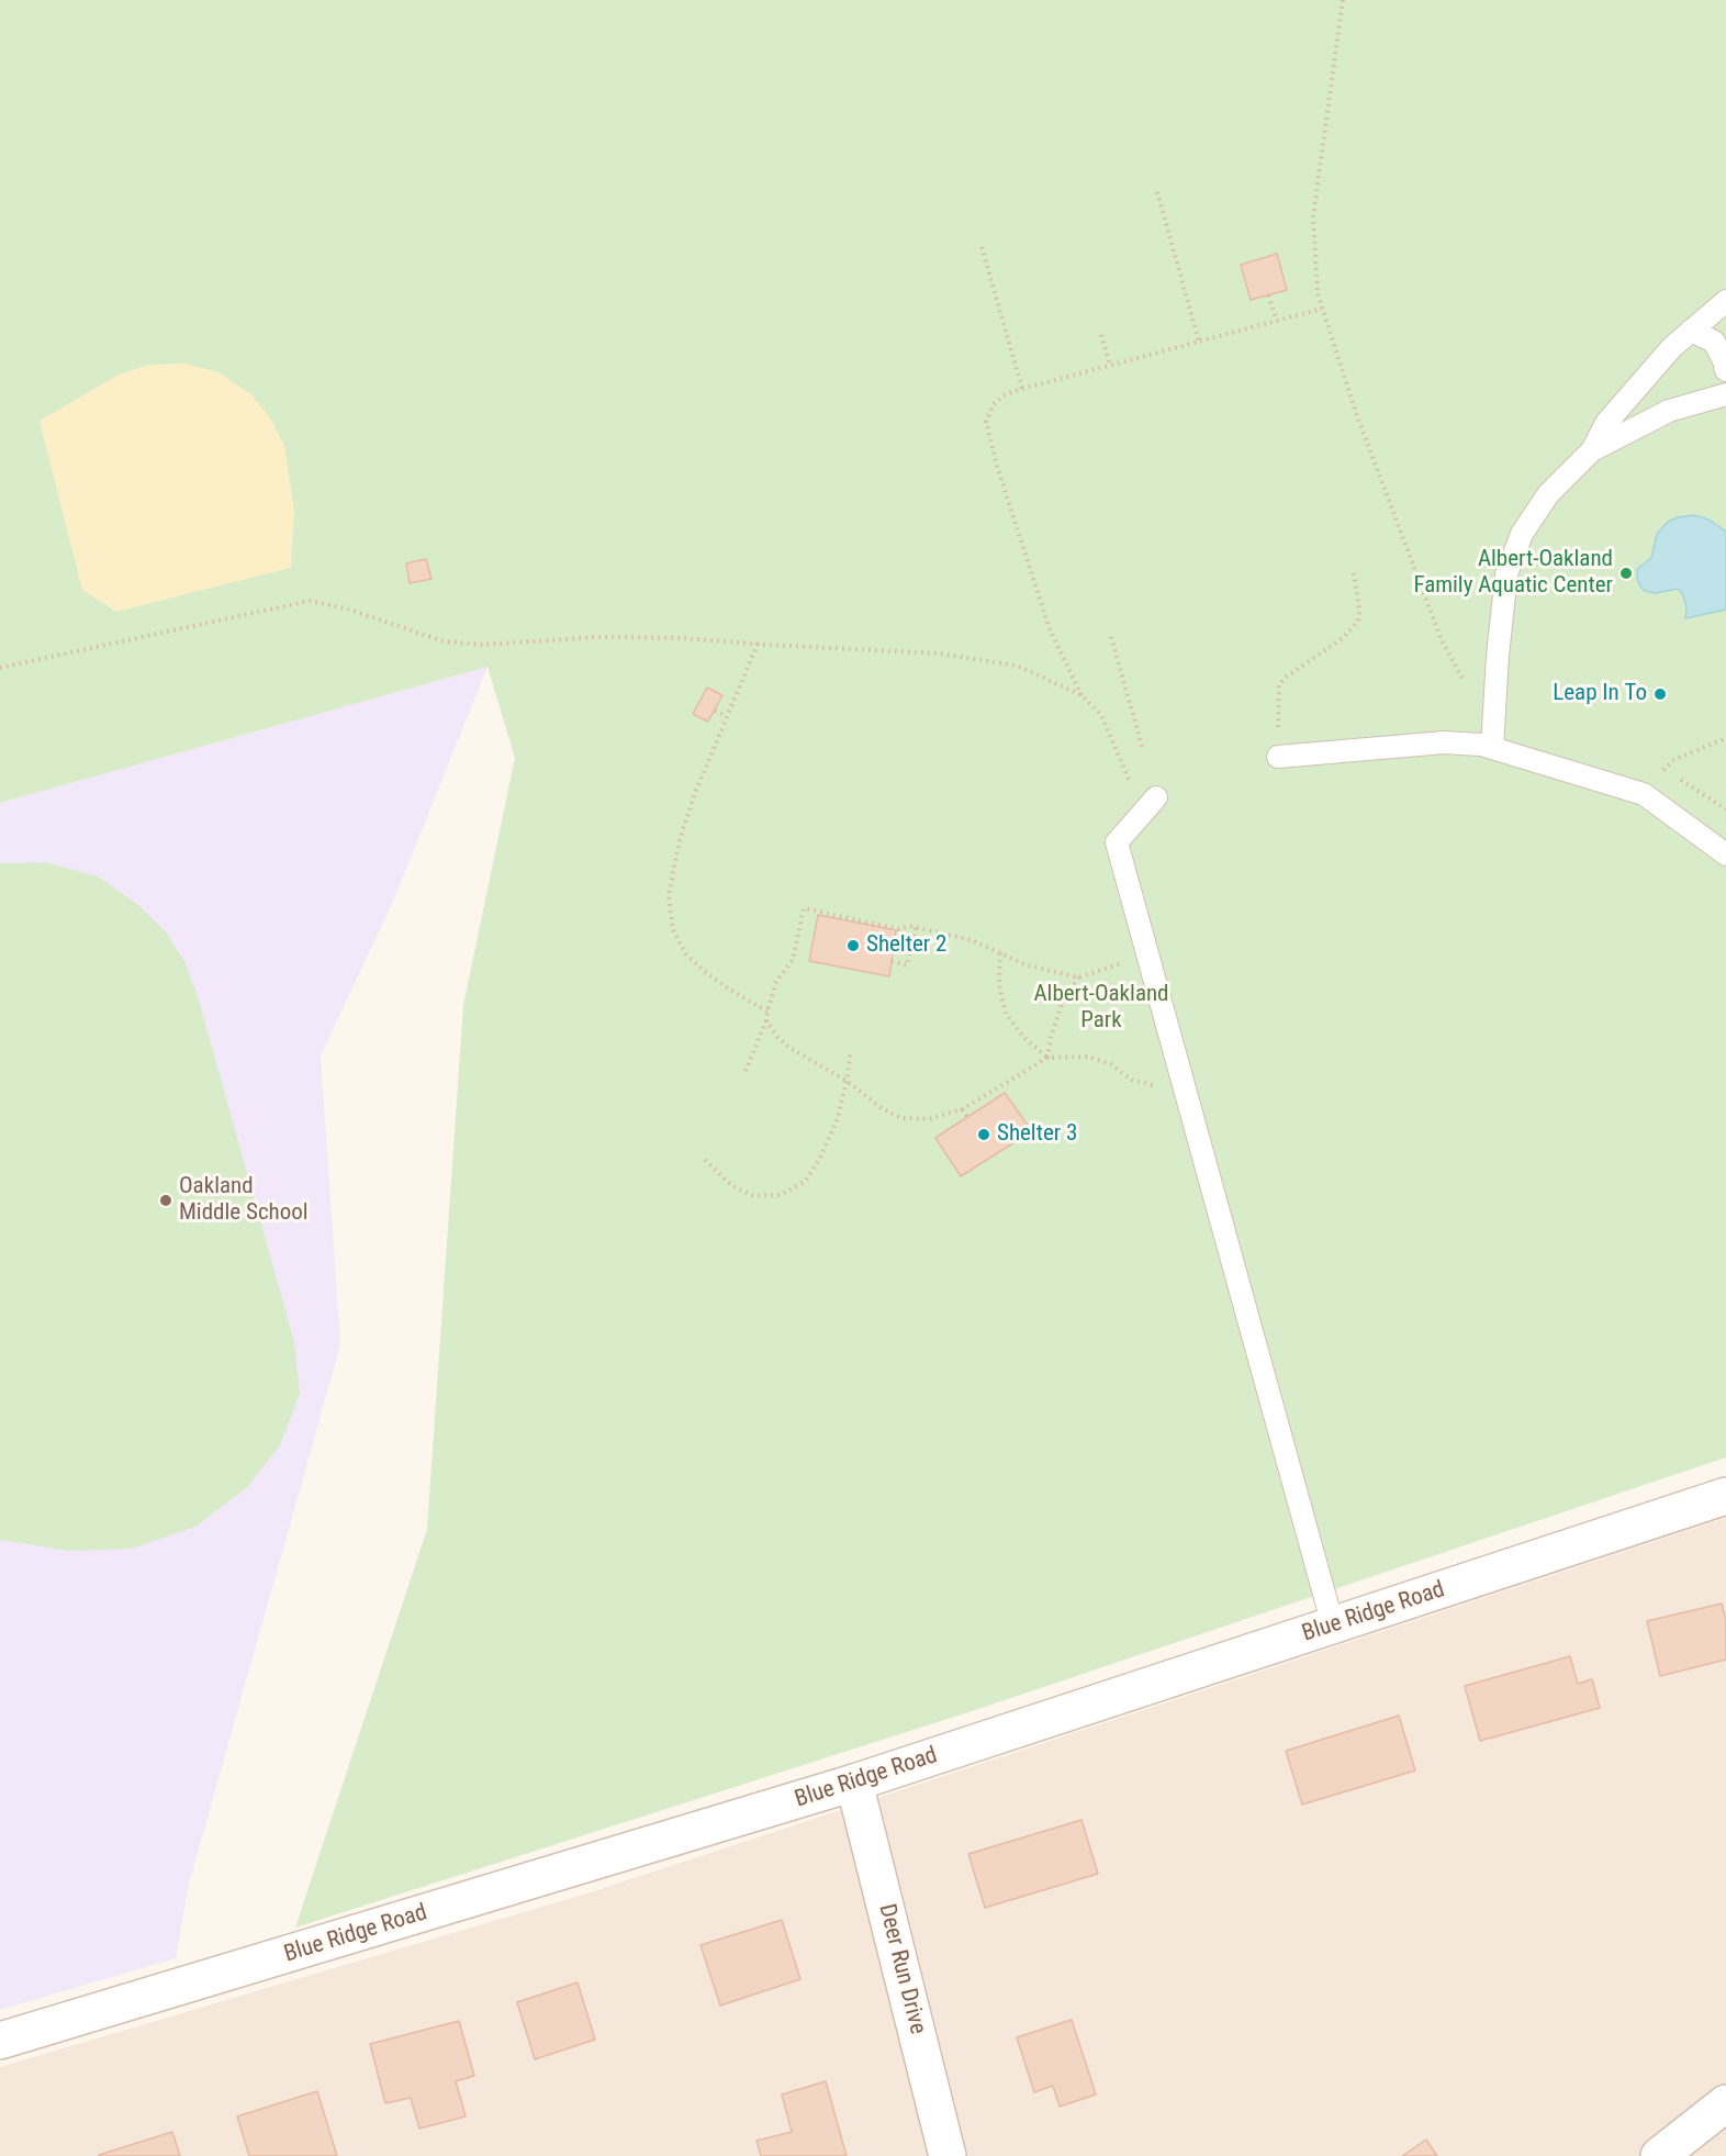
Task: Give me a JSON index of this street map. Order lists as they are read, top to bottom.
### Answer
{
  "streets": {
    "street": ["Blue Ridge Road", "Deer Run Drive"]
  },
  "crossings": [
    ["Blue Ridge Road", "Deer Run Drive"]
  ],
  "parks": ["Albert-Oakland Park"],
  "places": [
    "Albert-Oakland Family Aquatic Center",
    "Leap In To",
    "Shelter 2",
    "Shelter 3",
    "Oakland Middle School"
  ]
}
